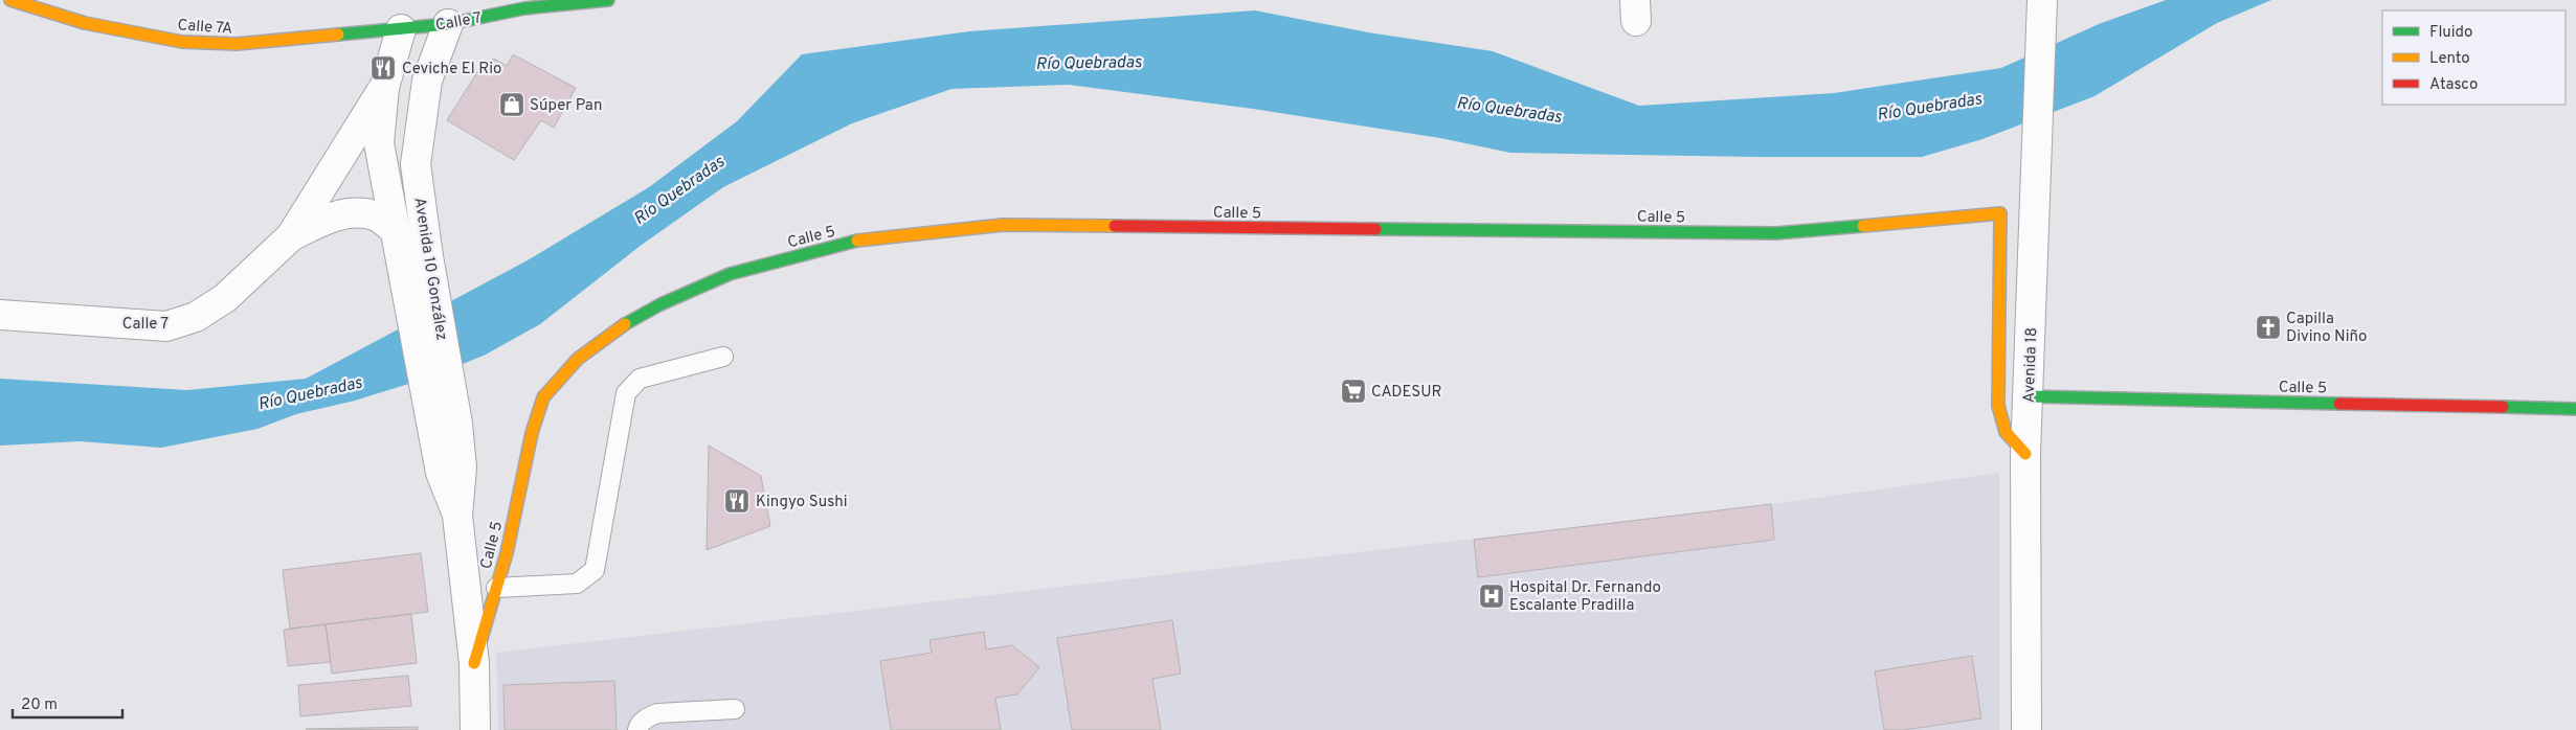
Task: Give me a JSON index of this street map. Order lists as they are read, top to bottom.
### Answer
{
  "streets": {
    "street": [
      "Calle 7",
      "Calle 7A",
      "Calle 5",
      "Avenida 10 González",
      "Avenida 18"
    ]
  },
  "crossings": [
    ["Calle 7", "Calle 7A"],
    ["Calle 7", "Avenida 10 González"],
    ["Calle 7A", "Avenida 10 González"],
    ["Calle 5", "Avenida 10 González"],
    ["Calle 5", "Avenida 18"]
  ],
  "water": ["Río Quebradas"],
  "places": {
    "restaurant": ["Ceviche El Rio", "Kingyo Sushi"],
    "shop": ["Súper Pan"],
    "church": ["Capilla Divino Niño"],
    "supermarket": ["CADESUR"],
    "hospital": ["Hospital Dr. Fernando Escalante Pradilla"]
  },
  "legend": ["Fluido", "Lento", "Atasco"],
  "scale_bar": "20 m"
}
